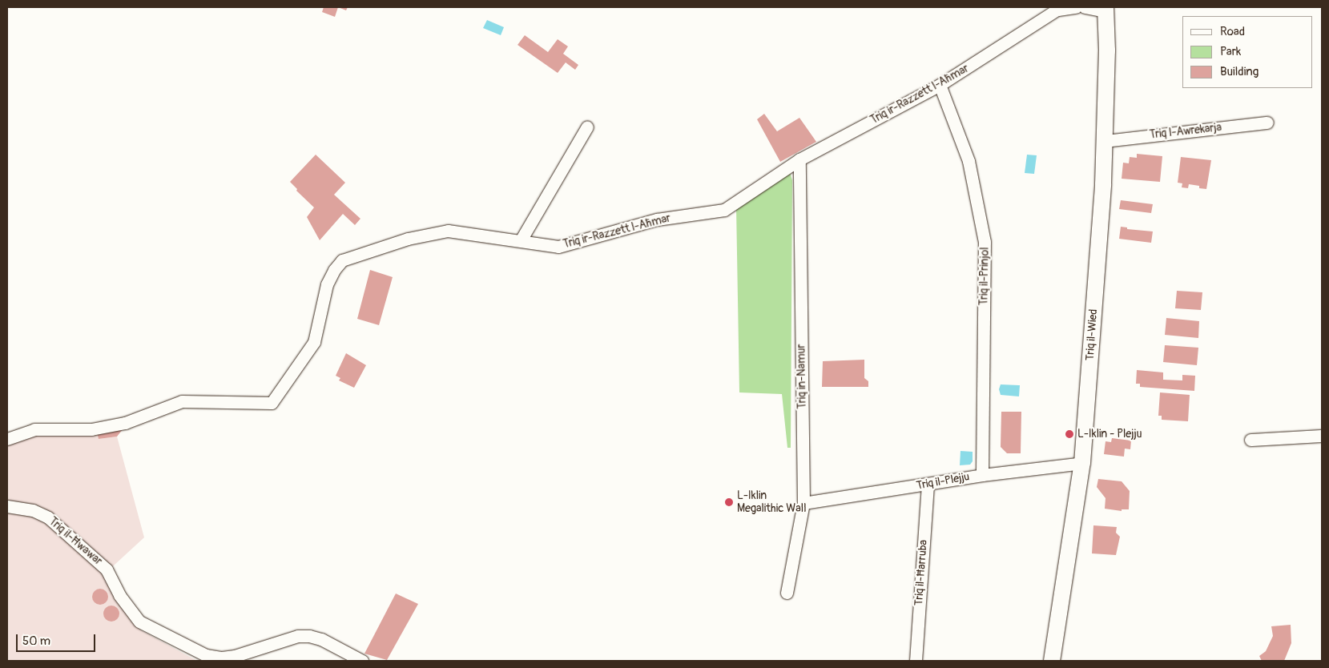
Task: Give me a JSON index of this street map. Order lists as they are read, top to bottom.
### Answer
{
  "streets": {
    "street": [
      "Triq ir-Razzett l-Aħmar",
      "Triq l-Awrekarja",
      "Triq il-Prinjol",
      "Triq il-Wied",
      "Triq in-Namur",
      "Triq il-Plejju",
      "Triq il-Ħwawar",
      "Triq il-Ħarruba"
    ]
  },
  "crossings": [
    ["Triq ir-Razzett l-Aħmar", "Triq il-Prinjol"],
    ["Triq ir-Razzett l-Aħmar", "Triq in-Namur"],
    ["Triq l-Awrekarja", "Triq il-Wied"],
    ["Triq il-Prinjol", "Triq il-Plejju"],
    ["Triq il-Wied", "Triq il-Plejju"],
    ["Triq in-Namur", "Triq il-Plejju"],
    ["Triq il-Plejju", "Triq il-Ħarruba"]
  ],
  "places": ["L-Iklin - Plejju", "L-Iklin Megalithic Wall"],
  "legend": ["Road", "Park", "Building"],
  "scale_bar": "50 m"
}
